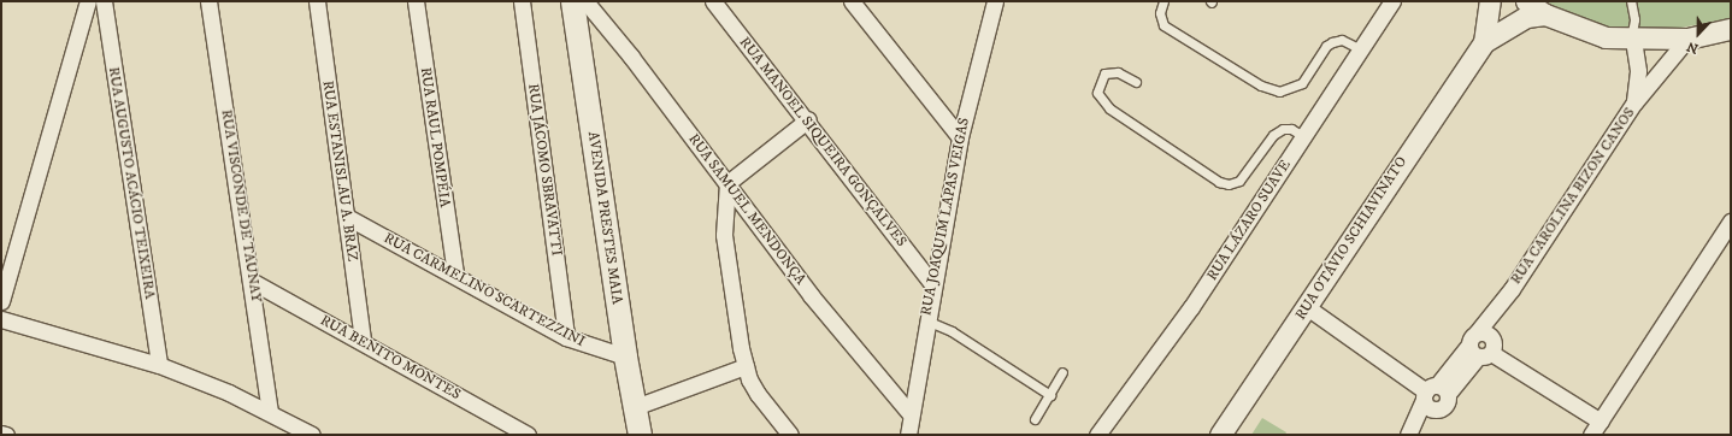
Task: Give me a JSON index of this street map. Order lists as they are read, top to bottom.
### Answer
{
  "streets": {
    "main road": ["AVENIDA PRESTES MAIA"],
    "street": [
      "RUA RAUL POMPÉIA",
      "RUA MANOEL SIQUEIRA GONÇALVES",
      "RUA JÁCOMO SBRAVATTI",
      "RUA ESTANISLAU A. BRAZ",
      "RUA AUGUSTO ACÁCIO TEIXEIRA",
      "RUA CAROLINA BIZON CANOS",
      "RUA VISCONDE DE TAUNAY",
      "RUA SAMUEL MENDONÇA",
      "RUA JOAQUIM LAPAS VEIGAS",
      "RUA LÁZARO SUAVE",
      "RUA OTÁVIO SCHIAVINATO",
      "RUA CARMELINO SCARTEZZINI",
      "RUA BENITO MONTES"
    ]
  },
  "crossings": [
    ["RUA RAUL POMPÉIA", "RUA CARMELINO SCARTEZZINI"],
    ["RUA MANOEL SIQUEIRA GONÇALVES", "RUA JOAQUIM LAPAS VEIGAS"],
    ["RUA JÁCOMO SBRAVATTI", "RUA CARMELINO SCARTEZZINI"],
    ["RUA ESTANISLAU A. BRAZ", "RUA CARMELINO SCARTEZZINI"],
    ["RUA ESTANISLAU A. BRAZ", "RUA BENITO MONTES"],
    ["RUA VISCONDE DE TAUNAY", "RUA BENITO MONTES"],
    ["RUA SAMUEL MENDONÇA", "RUA JOAQUIM LAPAS VEIGAS"],
    ["AVENIDA PRESTES MAIA", "RUA CARMELINO SCARTEZZINI"]
  ],
  "north": "bottom"
}
